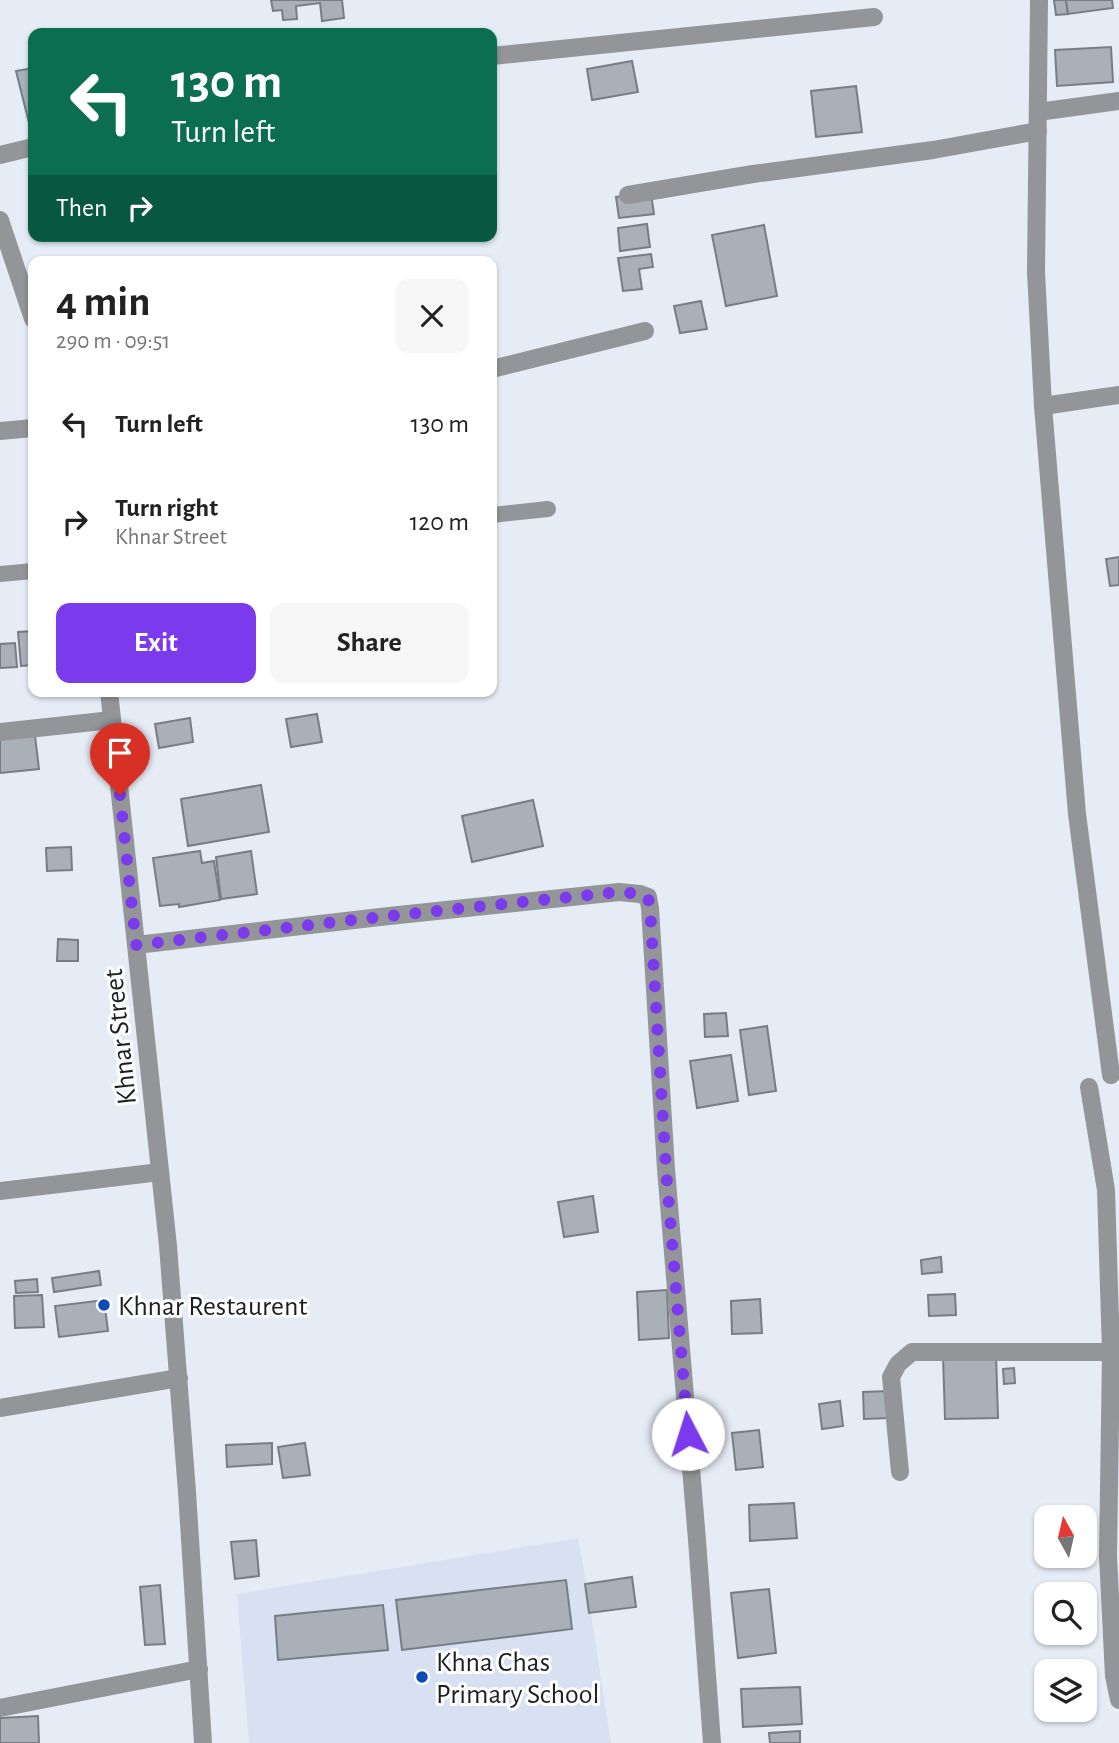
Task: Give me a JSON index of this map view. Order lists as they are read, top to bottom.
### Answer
{
  "streets": {
    "street": ["Khnar Street"]
  },
  "places": ["Khnar Restaurent", "Khna Chas Primary School"],
  "north": "top",
  "page": {
    "turn": ["130 m", "Turn left"],
    "then": "Then",
    "heading": ["4 min", "290 m · 09:51"],
    "list": [
      {
        "name": "Turn left",
        "value": "130 m"
      },
      {
        "name": "Turn right",
        "note": "Khnar Street",
        "value": "120 m"
      }
    ],
    "buttons": ["Exit", "Share"]
  }
}
